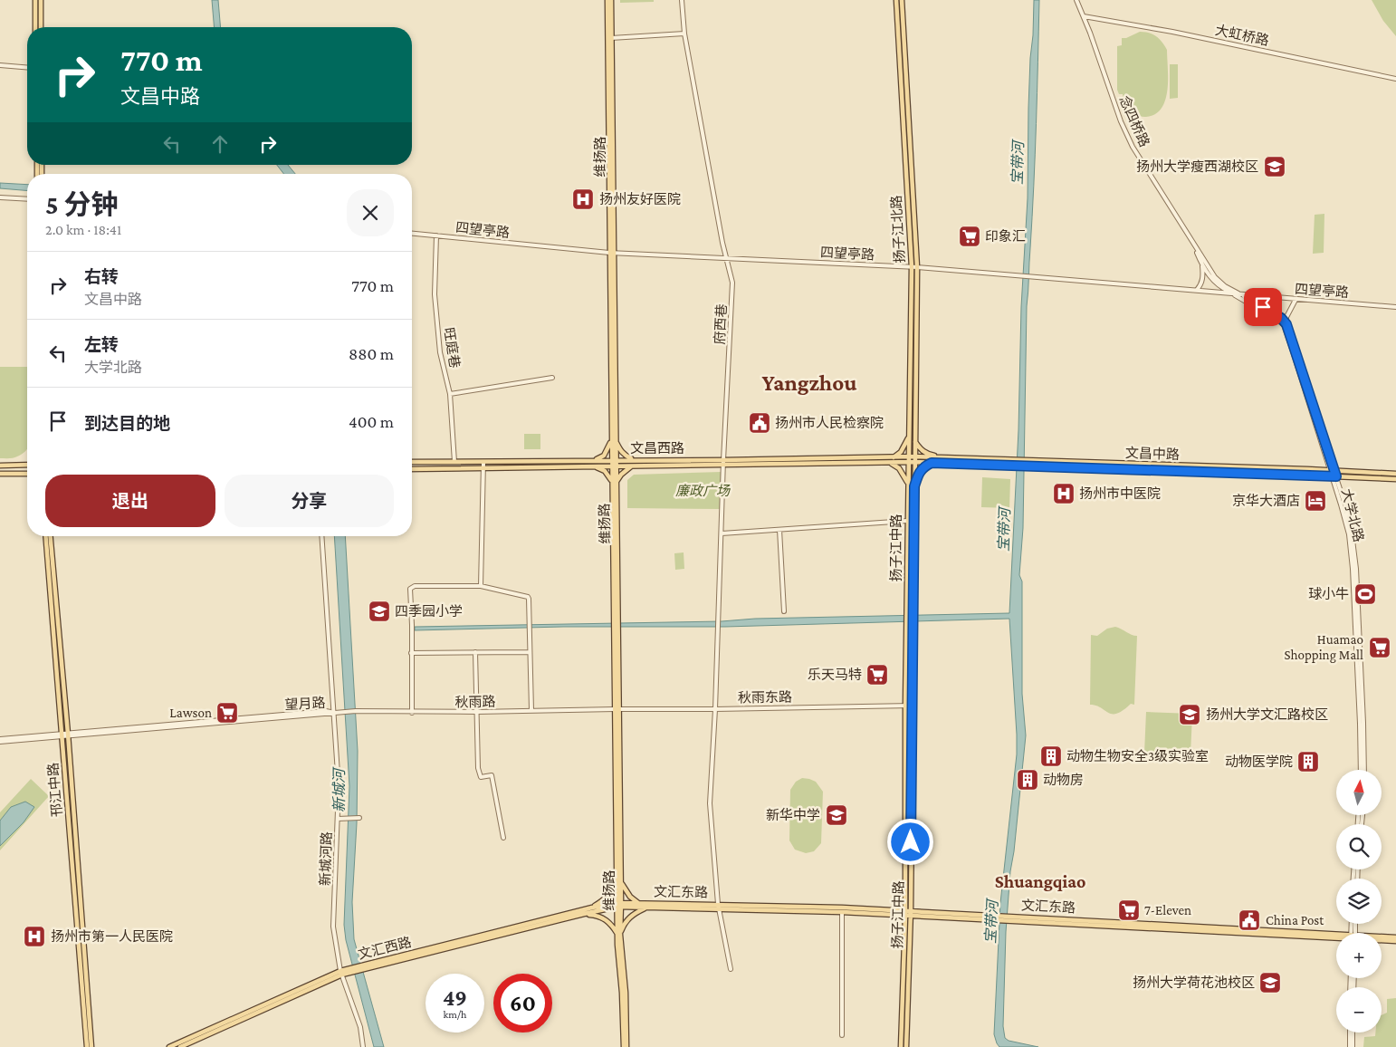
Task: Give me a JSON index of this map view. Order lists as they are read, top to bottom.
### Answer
{
  "streets": {
    "main road": [
      "维扬路",
      "扬子江北路",
      "文昌西路",
      "文昌中路",
      "扬子江中路",
      "邗江中路",
      "文汇东路",
      "文汇西路"
    ],
    "street": [
      "大虹桥路",
      "念四桥路",
      "四望亭路",
      "府西巷",
      "旺庭巷",
      "大学北路",
      "秋雨东路",
      "秋雨路",
      "望月路",
      "新城河路"
    ]
  },
  "crossings": [
    ["大虹桥路", "念四桥路"],
    ["念四桥路", "四望亭路"],
    ["念四桥路", "大学北路"],
    ["维扬路", "四望亭路"],
    ["维扬路", "文昌西路"],
    ["维扬路", "秋雨东路"],
    ["维扬路", "秋雨路"],
    ["维扬路", "文汇东路"],
    ["维扬路", "文汇西路"],
    ["扬子江北路", "四望亭路"],
    ["扬子江北路", "文昌西路"],
    ["扬子江北路", "文昌中路"],
    ["扬子江北路", "扬子江中路"],
    ["四望亭路", "府西巷"],
    ["四望亭路", "旺庭巷"],
    ["四望亭路", "大学北路"],
    ["府西巷", "文昌西路"],
    ["府西巷", "秋雨东路"],
    ["府西巷", "文汇东路"],
    ["旺庭巷", "文昌西路"],
    ["文昌西路", "文昌中路"],
    ["文昌西路", "扬子江中路"],
    ["文昌中路", "大学北路"],
    ["文昌中路", "扬子江中路"],
    ["扬子江中路", "秋雨东路"],
    ["扬子江中路", "文汇东路"],
    ["秋雨东路", "秋雨路"],
    ["秋雨路", "望月路"],
    ["秋雨路", "新城河路"],
    ["望月路", "邗江中路"],
    ["望月路", "新城河路"],
    ["新城河路", "文汇西路"],
    ["文汇东路", "文汇西路"]
  ],
  "districts": ["Yangzhou", "Shuangqiao"],
  "water": ["宝带河", "新城河"],
  "parks": ["廉政广场"],
  "places": {
    "school or university": [
      "扬州大学瘦西湖校区",
      "四季园小学",
      "扬州大学文汇路校区",
      "新华中学",
      "扬州大学荷花池校区"
    ],
    "hospital": ["扬州友好医院", "扬州市中医院", "扬州市第一人民医院"],
    "supermarket": [
      "印象汇",
      "Huamao Shopping Mall",
      "乐天马特",
      "Lawson",
      "7-Eleven"
    ],
    "public building": ["扬州市人民检察院", "China Post"],
    "hotel": ["京华大酒店"],
    "sports": ["球小牛"],
    "building": ["动物生物安全3级实验室", "动物医学院", "动物房"]
  },
  "north": "top",
  "page": {
    "turn": ["770 m", "文昌中路"],
    "heading": ["5 分钟", "2.0 km · 18:41"],
    "list": [
      {
        "name": "右转",
        "note": "文昌中路",
        "value": "770 m"
      },
      {
        "name": "左转",
        "note": "大学北路",
        "value": "880 m"
      },
      {
        "name": "到达目的地",
        "value": "400 m"
      }
    ],
    "buttons": ["退出", "分享"],
    "map_buttons": ["+", "−"],
    "speed": "49 km/h",
    "limit": "60"
  }
}
